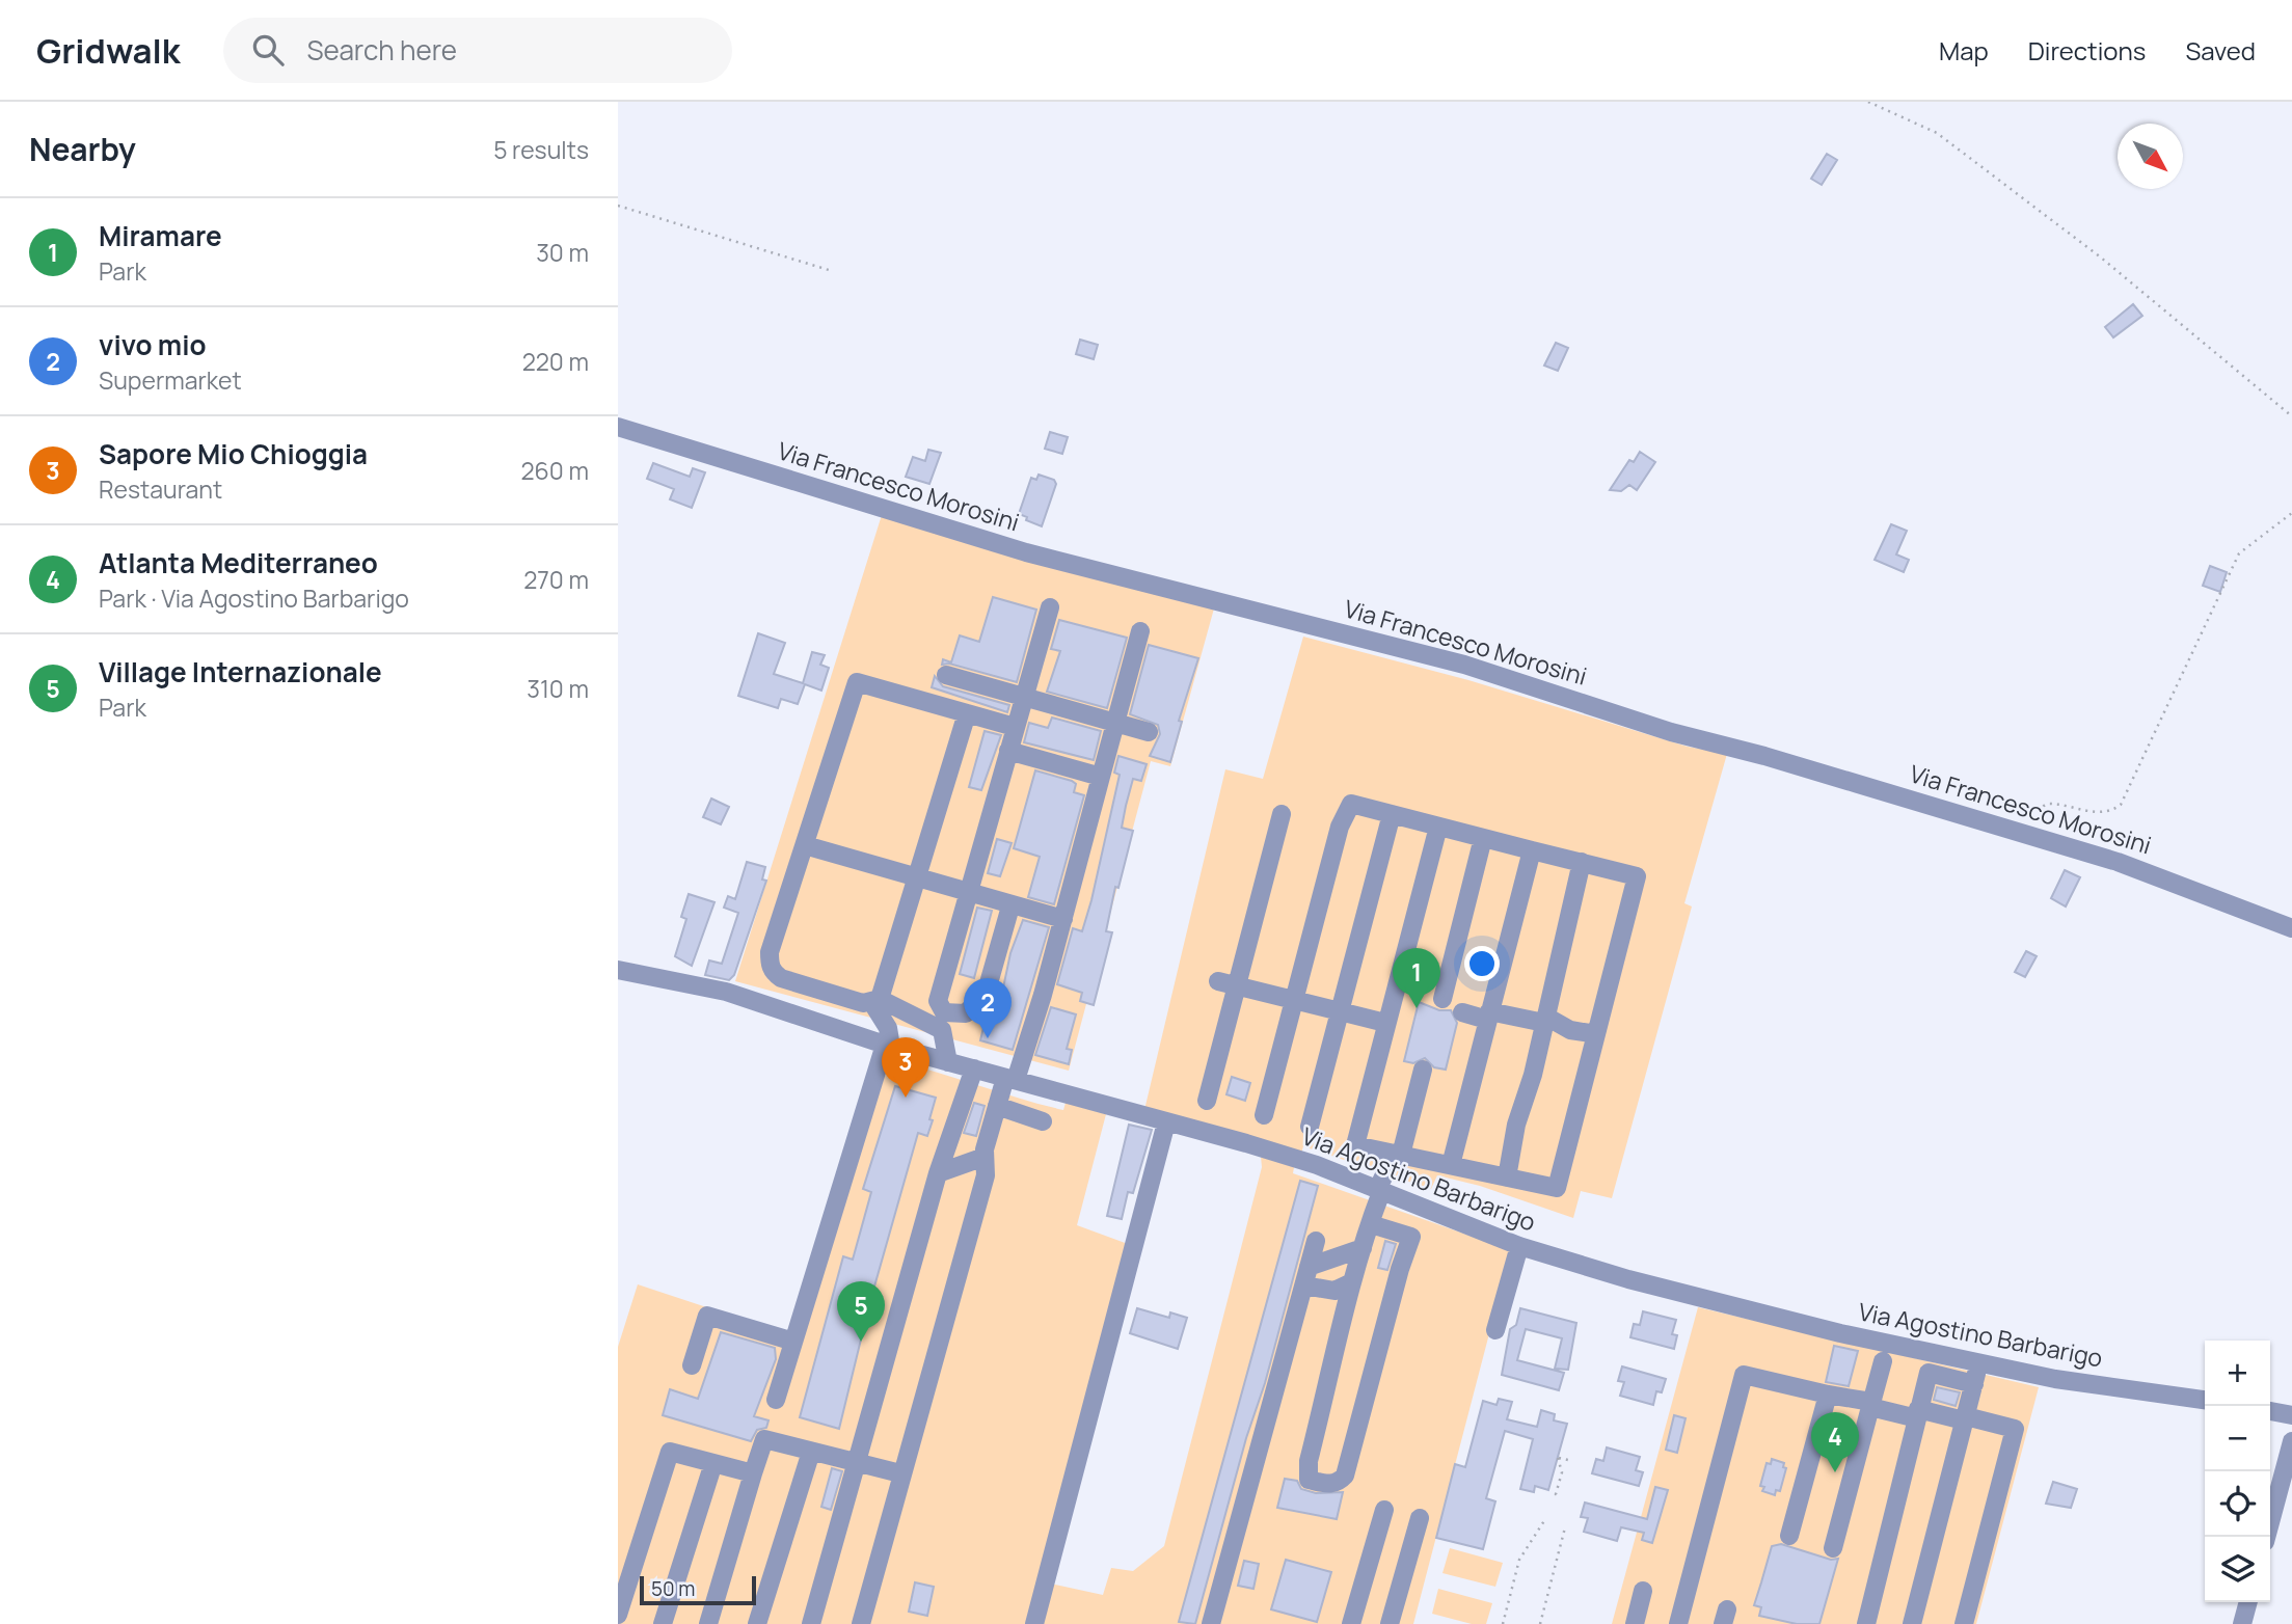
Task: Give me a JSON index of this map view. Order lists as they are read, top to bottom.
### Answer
{
  "streets": {
    "street": ["Via Francesco Morosini", "Via Agostino Barbarigo"]
  },
  "scale_bar": "50 m",
  "north": "bottom right",
  "page": {
    "header": "Gridwalk",
    "search": "Search here",
    "nav": ["Map", "Directions", "Saved"],
    "heading": ["Nearby", "5 results"],
    "list": [
      {
        "mark": "1",
        "name": "Miramare",
        "note": "Park",
        "value": "30 m"
      },
      {
        "mark": "2",
        "name": "vivo mio",
        "note": "Supermarket",
        "value": "220 m"
      },
      {
        "mark": "3",
        "name": "Sapore Mio Chioggia",
        "note": "Restaurant",
        "value": "260 m"
      },
      {
        "mark": "4",
        "name": "Atlanta Mediterraneo",
        "note": "Park · Via Agostino Barbarigo",
        "value": "270 m"
      },
      {
        "mark": "5",
        "name": "Village Internazionale",
        "note": "Park",
        "value": "310 m"
      }
    ],
    "pins": [
      "1",
      "2",
      "3",
      "5",
      "4"
    ],
    "map_buttons": ["+", "−"],
    "scale": "50 m"
  }
}
